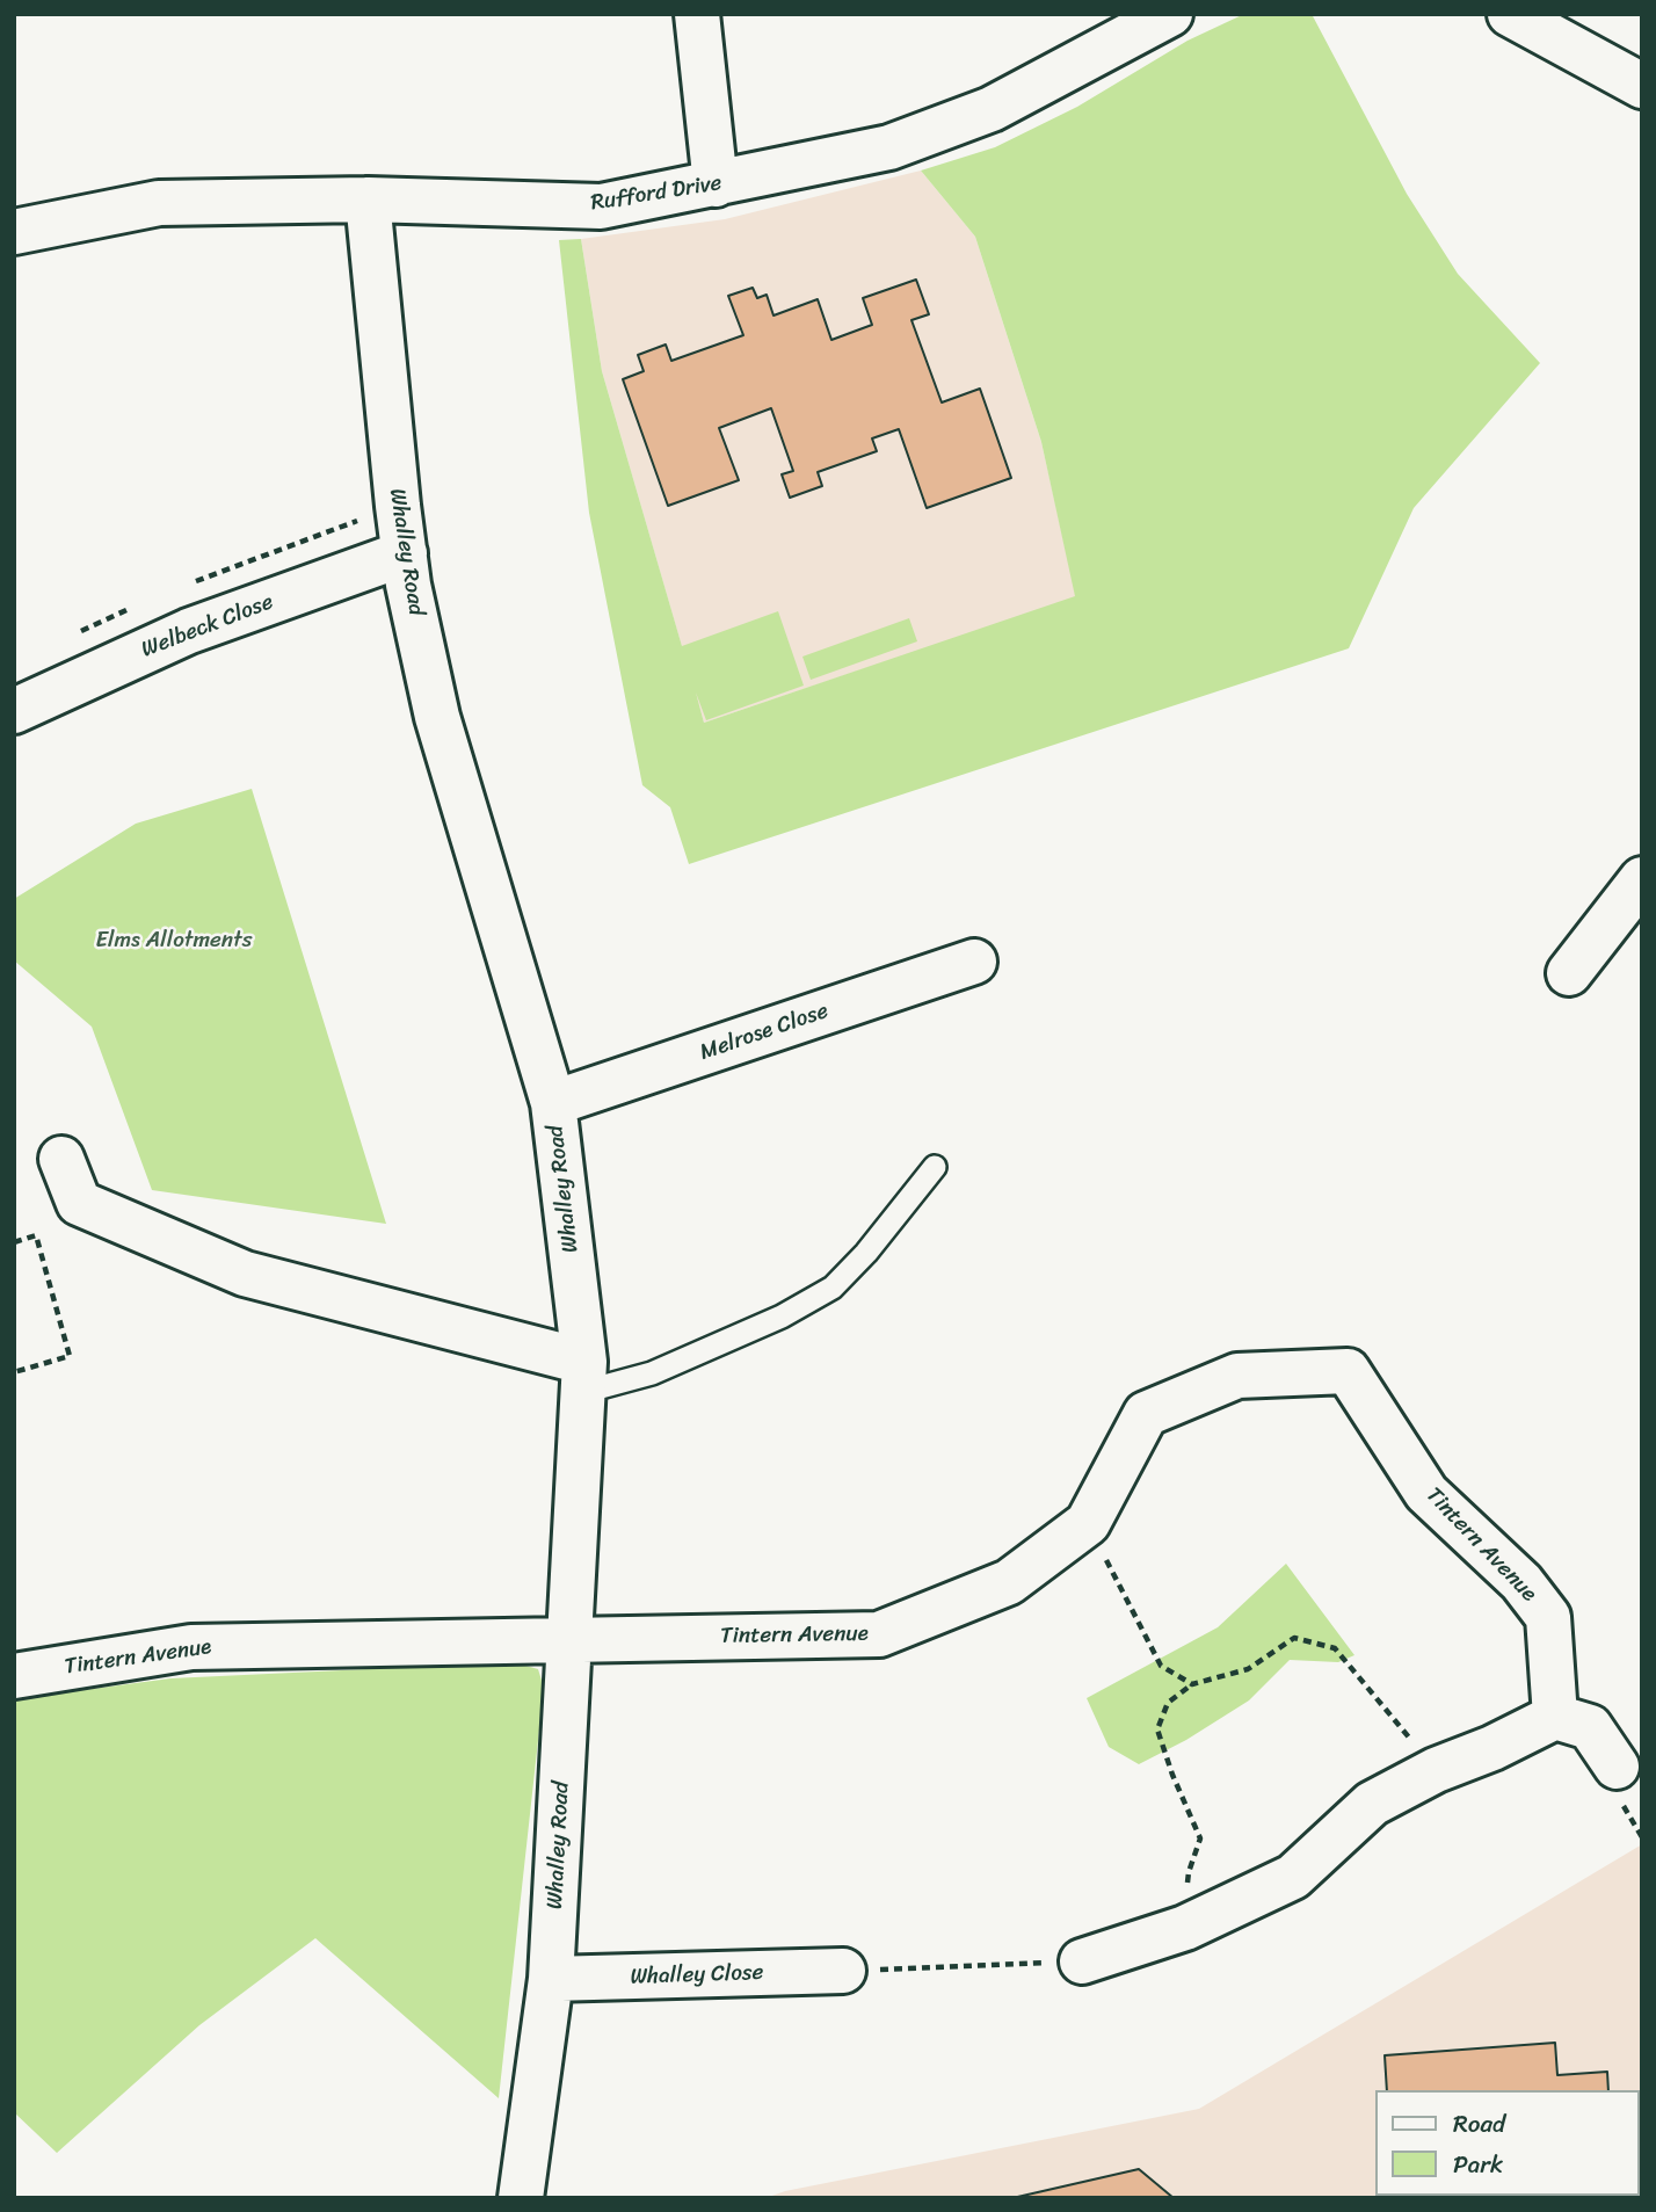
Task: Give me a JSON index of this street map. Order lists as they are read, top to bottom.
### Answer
{
  "streets": {
    "street": [
      "Rufford Drive",
      "Whalley Road",
      "Welbeck Close",
      "Melrose Close",
      "Tintern Avenue",
      "Whalley Close"
    ]
  },
  "crossings": [
    ["Rufford Drive", "Whalley Road"],
    ["Whalley Road", "Welbeck Close"],
    ["Whalley Road", "Melrose Close"],
    ["Whalley Road", "Tintern Avenue"],
    ["Whalley Road", "Whalley Close"]
  ],
  "parks": ["Elms Allotments"],
  "legend": ["Road", "Park"]
}
